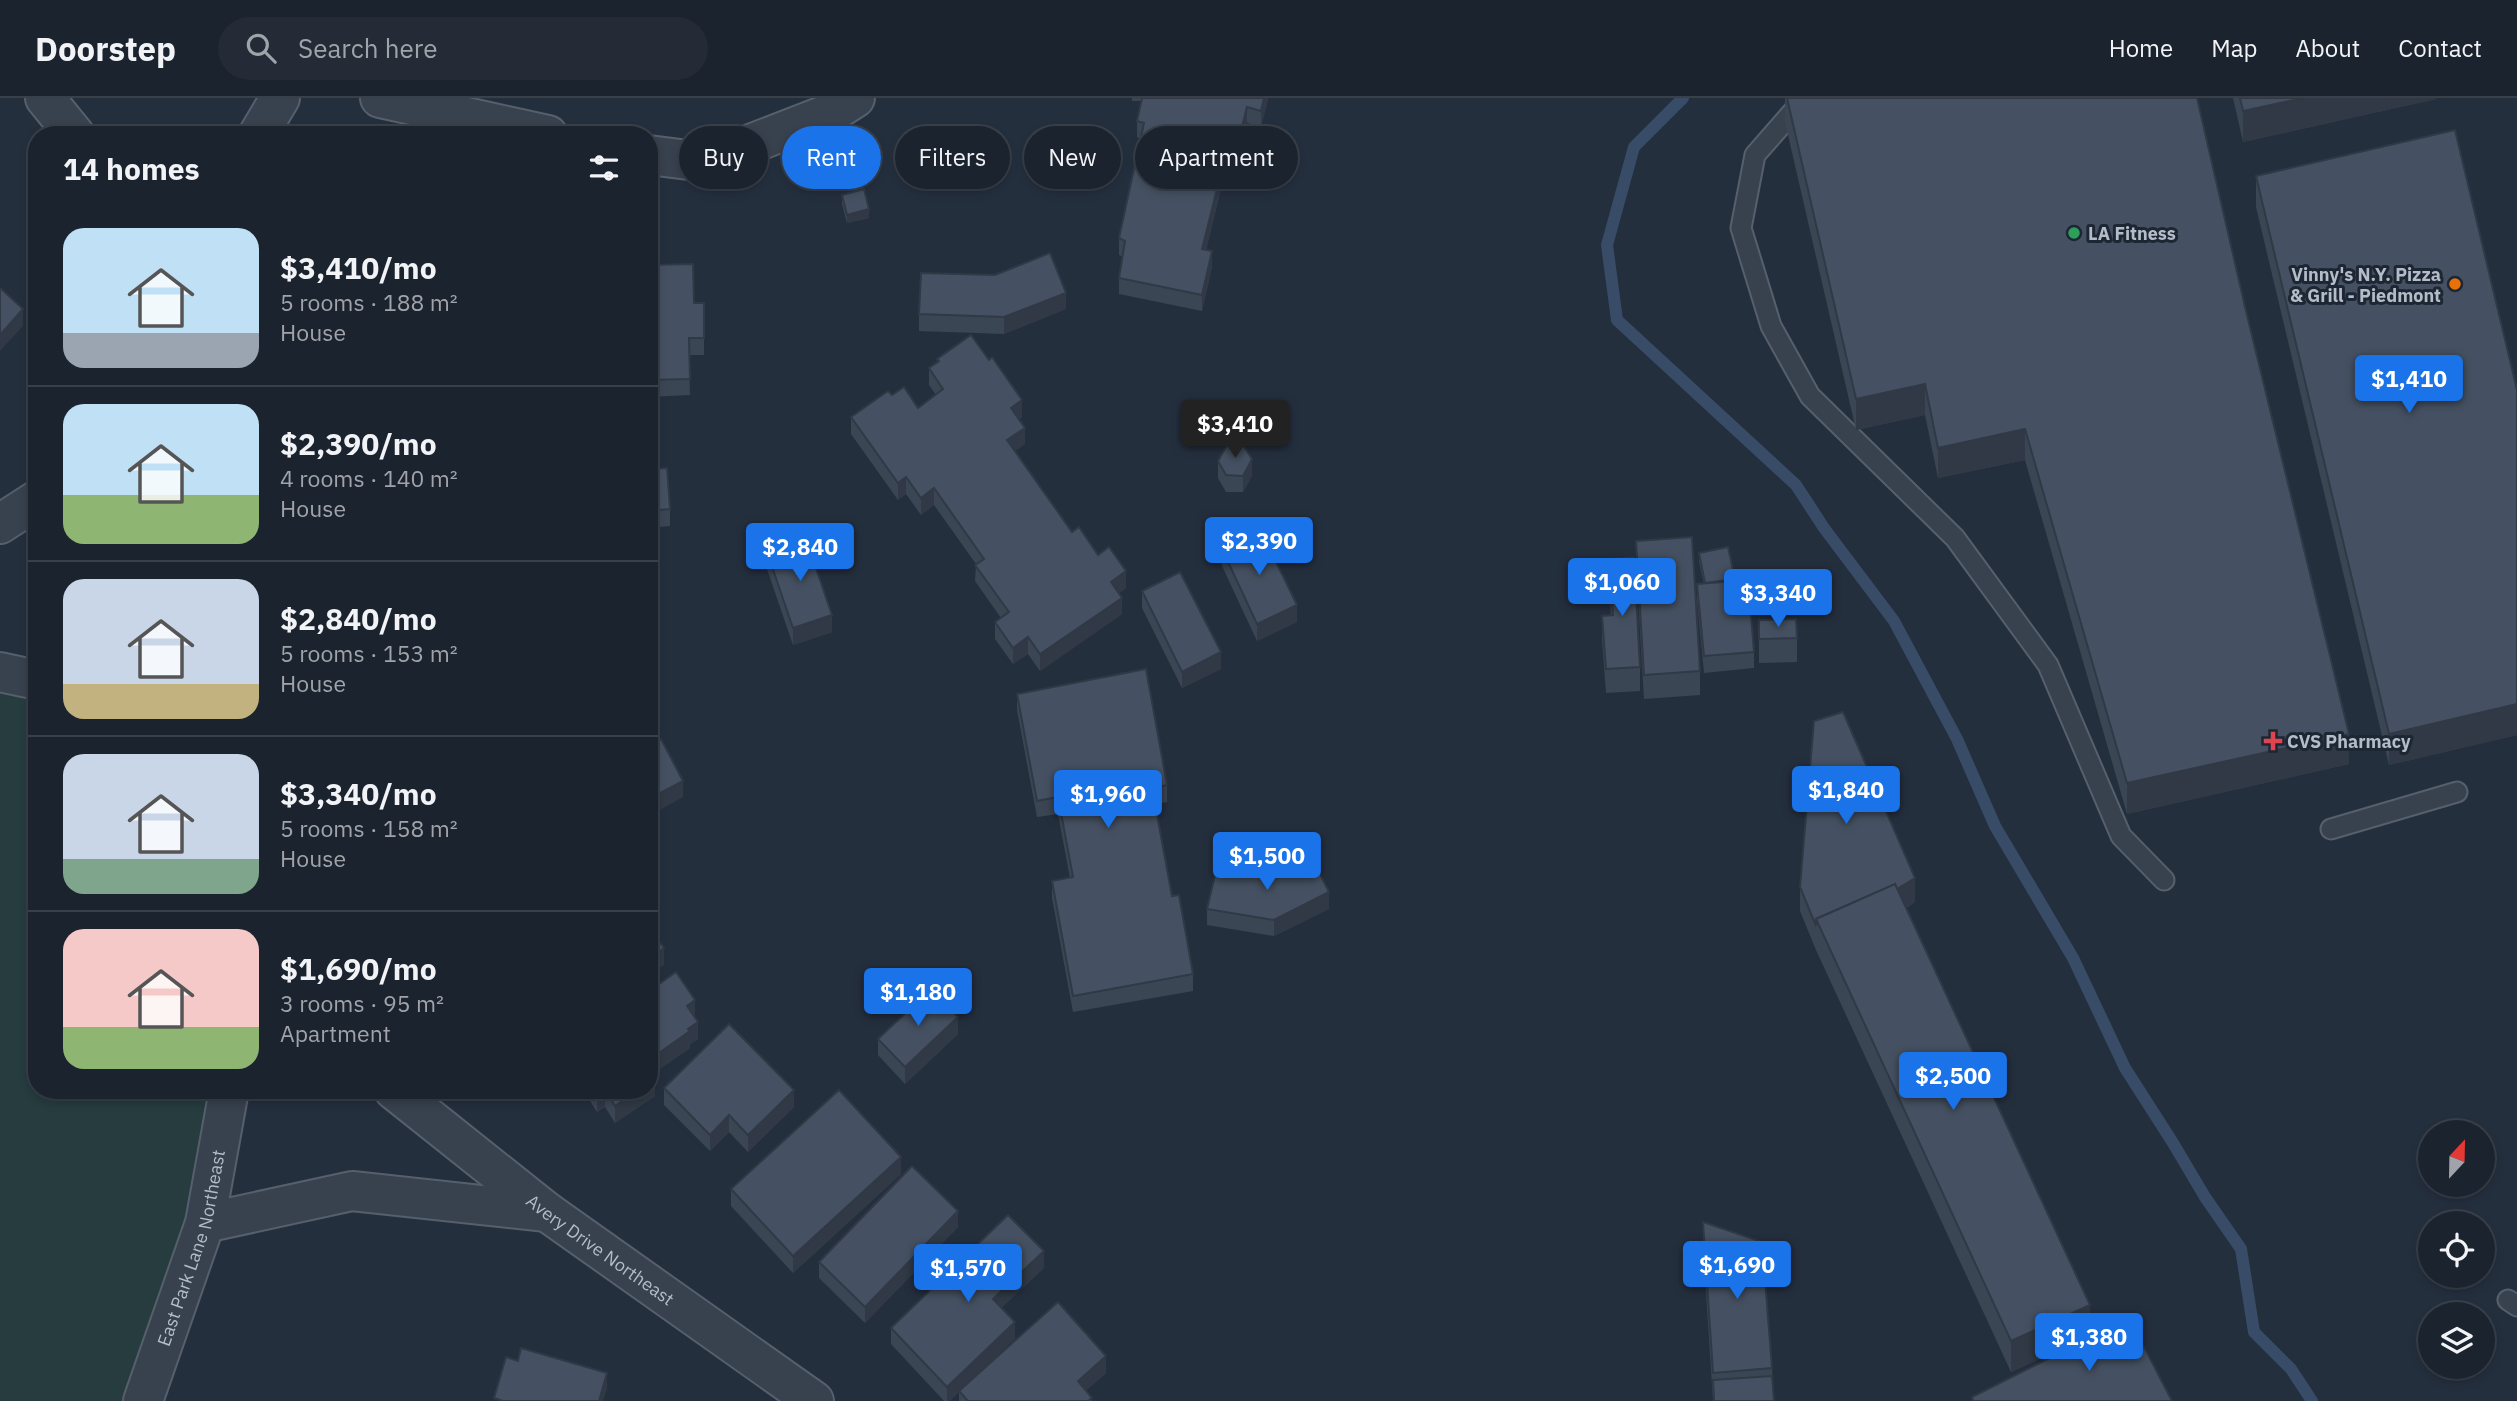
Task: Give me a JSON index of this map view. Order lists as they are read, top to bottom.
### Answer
{
  "streets": {
    "street": ["East Park Lane Northeast", "Avery Drive Northeast"]
  },
  "places": {
    "other": ["LA Fitness", "Vinny's N.Y. Pizza & Grill - Piedmont"],
    "health": ["CVS Pharmacy"]
  },
  "north": "top",
  "page": {
    "header": "Doorstep",
    "search": "Search here",
    "nav": [
      "Home",
      "Map",
      "About",
      "Contact"
    ],
    "chip": [
      "Buy",
      "Rent",
      "Filters",
      "New",
      "Apartment"
    ],
    "heading": "14 homes",
    "list": [
      {
        "name": "$3,410/mo",
        "note": "5 rooms · 188 m² · House"
      },
      {
        "name": "$2,390/mo",
        "note": "4 rooms · 140 m² · House"
      },
      {
        "name": "$2,840/mo",
        "note": "5 rooms · 153 m² · House"
      },
      {
        "name": "$3,340/mo",
        "note": "5 rooms · 158 m² · House"
      },
      {
        "name": "$1,690/mo",
        "note": "3 rooms · 95 m² · Apartment"
      }
    ],
    "price": [
      "$1,410",
      "$3,410",
      "$2,390",
      "$2,840",
      "$1,060",
      "$3,340",
      "$1,840",
      "$1,960",
      "$1,500",
      "$1,180",
      "$2,500",
      "$1,690",
      "$1,570",
      "$1,380"
    ]
  }
}
